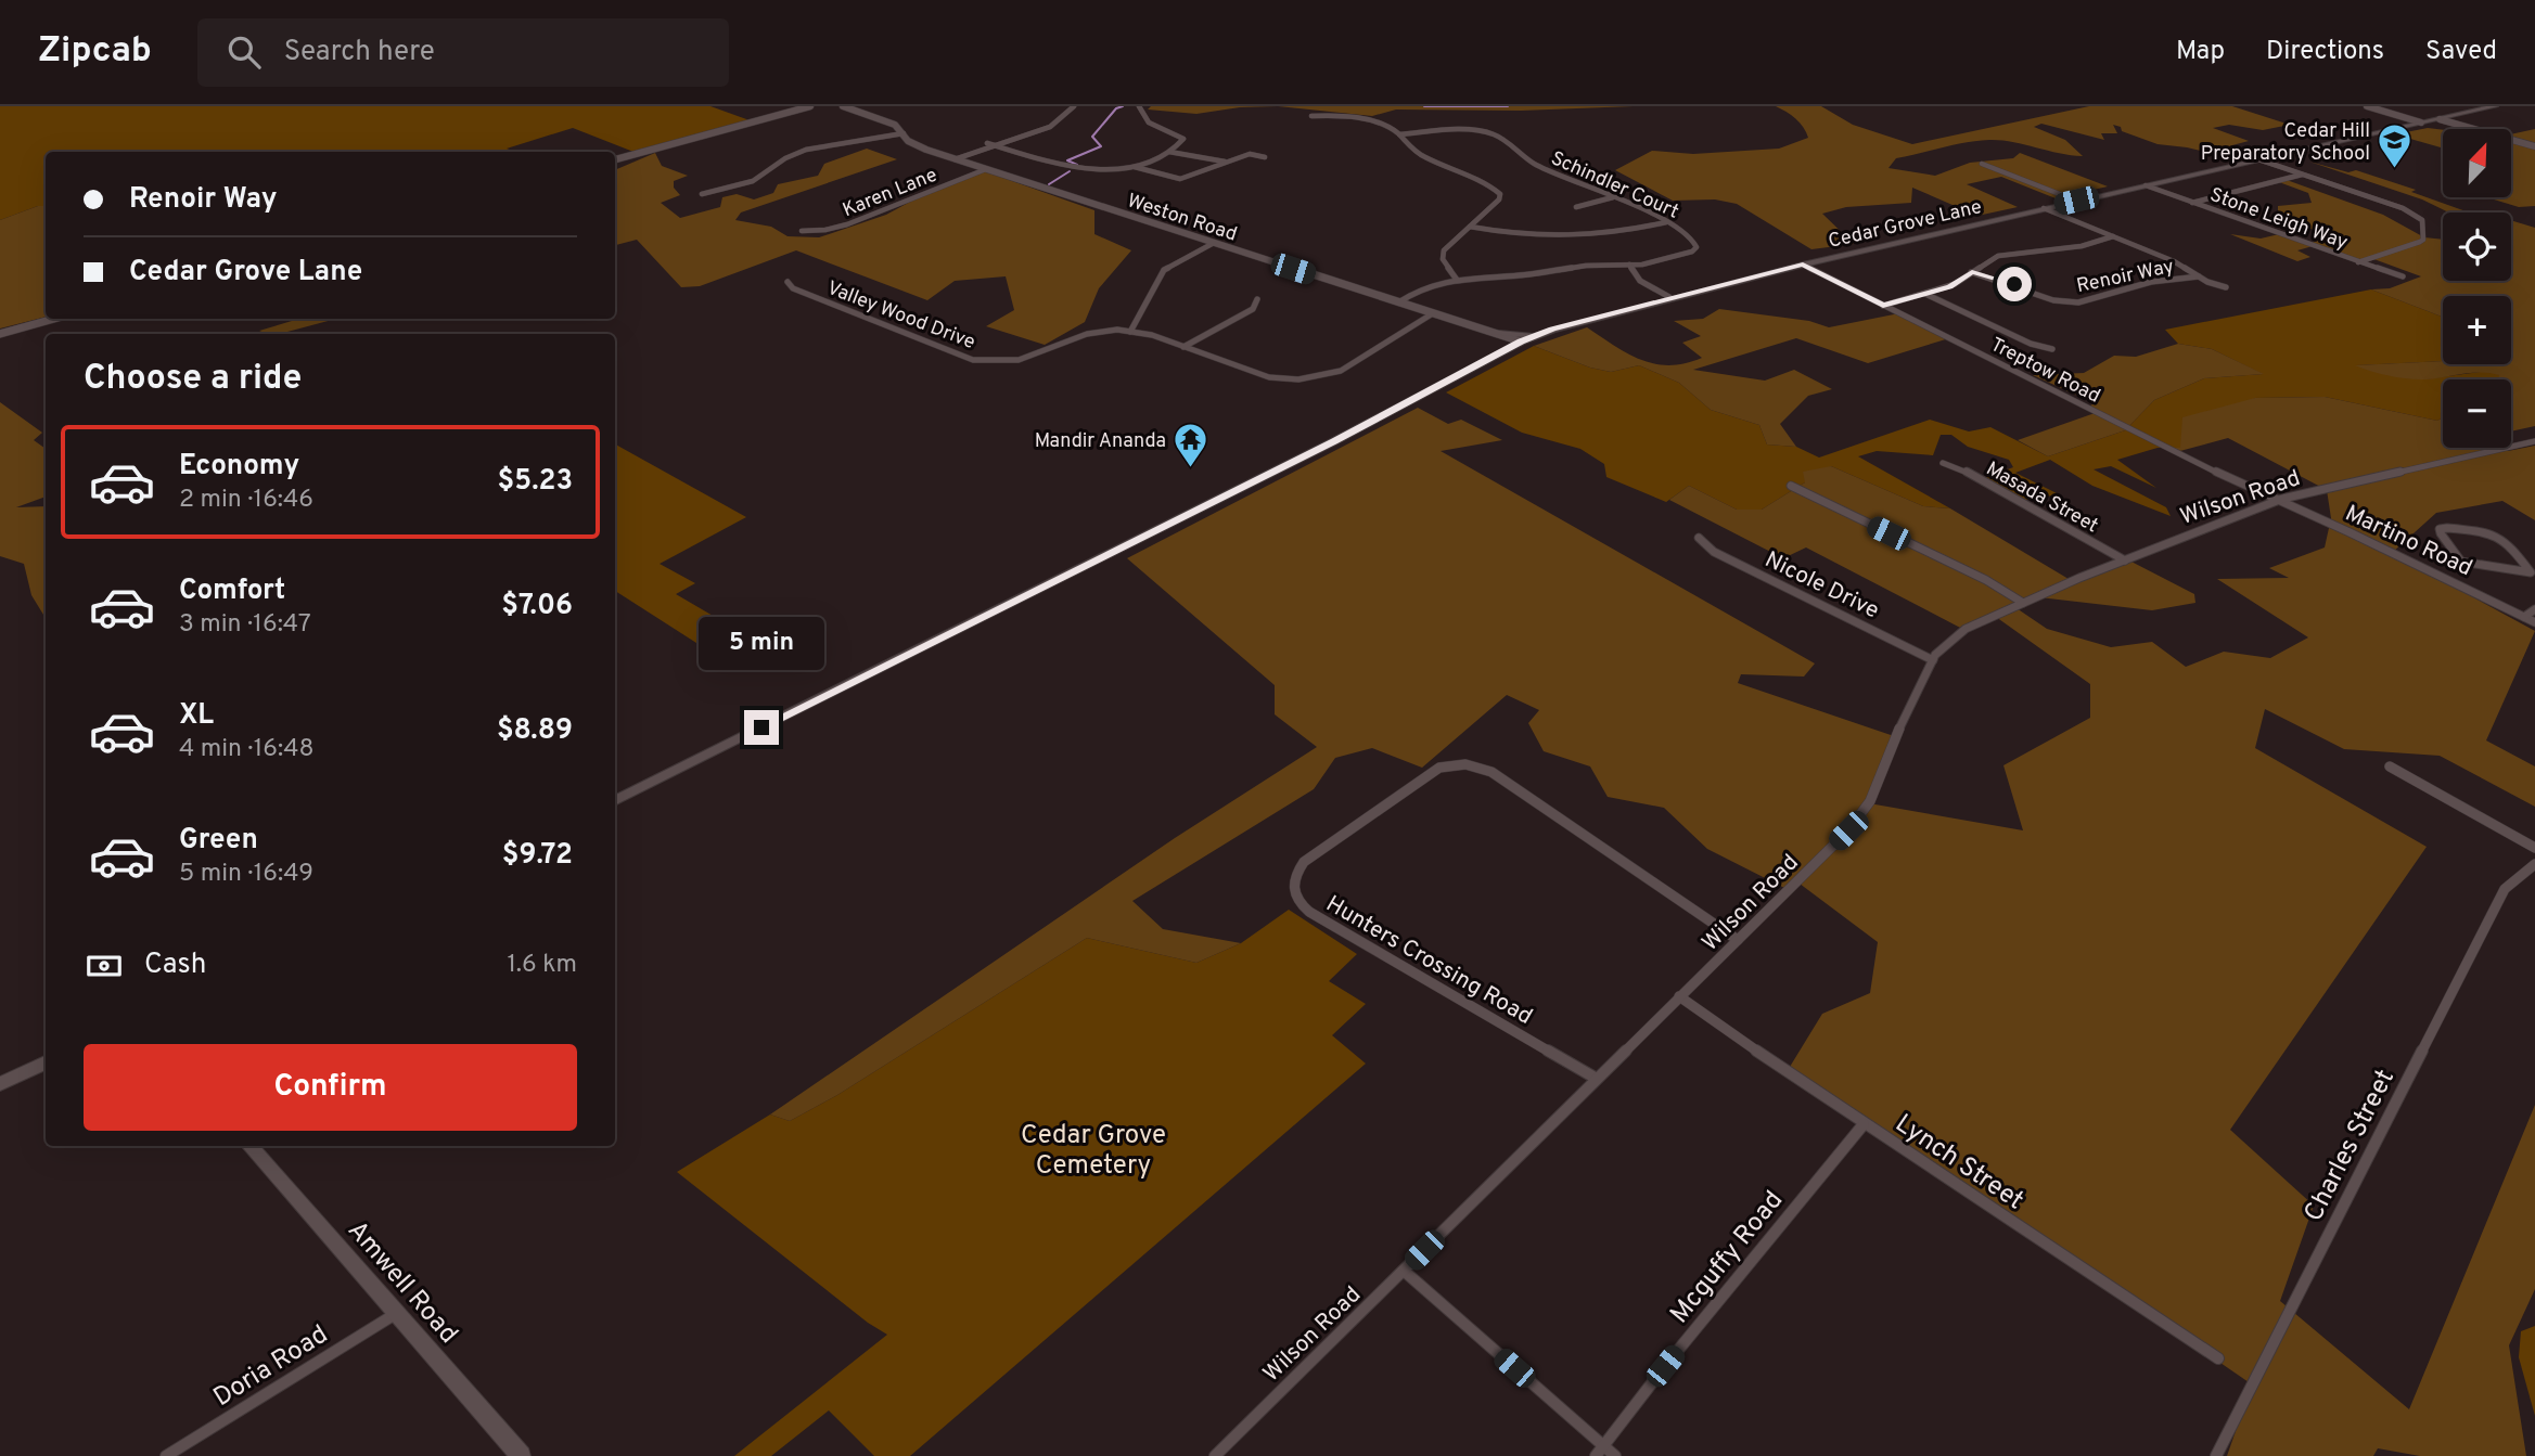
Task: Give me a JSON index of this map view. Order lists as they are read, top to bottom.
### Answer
{
  "streets": {
    "main road": ["Cedar Grove Lane", "Amwell Road"],
    "street": [
      "Schindler Court",
      "Karen Lane",
      "Weston Road",
      "Stone Leigh Way",
      "Renoir Way",
      "Valley Wood Drive",
      "Treptow Road",
      "Masada Street",
      "Wilson Road",
      "Martino Road",
      "Nicole Drive",
      "Hunters Crossing Road",
      "Charles Street",
      "Lynch Street",
      "Mcguffy Road",
      "Doria Road"
    ]
  },
  "crossings": [
    ["Schindler Court", "Weston Road"],
    ["Karen Lane", "Weston Road"],
    ["Weston Road", "Cedar Grove Lane"],
    ["Weston Road", "Valley Wood Drive"],
    ["Stone Leigh Way", "Cedar Grove Lane"],
    ["Cedar Grove Lane", "Treptow Road"],
    ["Treptow Road", "Wilson Road"],
    ["Treptow Road", "Martino Road"],
    ["Masada Street", "Wilson Road"],
    ["Wilson Road", "Martino Road"],
    ["Wilson Road", "Nicole Drive"],
    ["Wilson Road", "Hunters Crossing Road"],
    ["Wilson Road", "Lynch Street"],
    ["Lynch Street", "Mcguffy Road"],
    ["Amwell Road", "Doria Road"]
  ],
  "parks": ["Cedar Grove Cemetery"],
  "places": {
    "school or university": ["Cedar Hill Preparatory School"],
    "temple": ["Mandir Ananda"]
  },
  "north": "top right",
  "page": {
    "header": "Zipcab",
    "search": "Search here",
    "nav": ["Map", "Directions", "Saved"],
    "map_buttons": ["+", "−"],
    "banner": ["Renoir Way", "Cedar Grove Lane"],
    "heading": "Choose a ride",
    "list": [
      {
        "name": "Economy",
        "note": "2 min · 16:46",
        "value": "$5.23"
      },
      {
        "name": "Comfort",
        "note": "3 min · 16:47",
        "value": "$7.06"
      },
      {
        "name": "XL",
        "note": "4 min · 16:48",
        "value": "$8.89"
      },
      {
        "name": "Green",
        "note": "5 min · 16:49",
        "value": "$9.72"
      }
    ],
    "bubble": "5 min",
    "pay": ["Cash", "1.6 km"],
    "buttons": "Confirm"
  }
}
